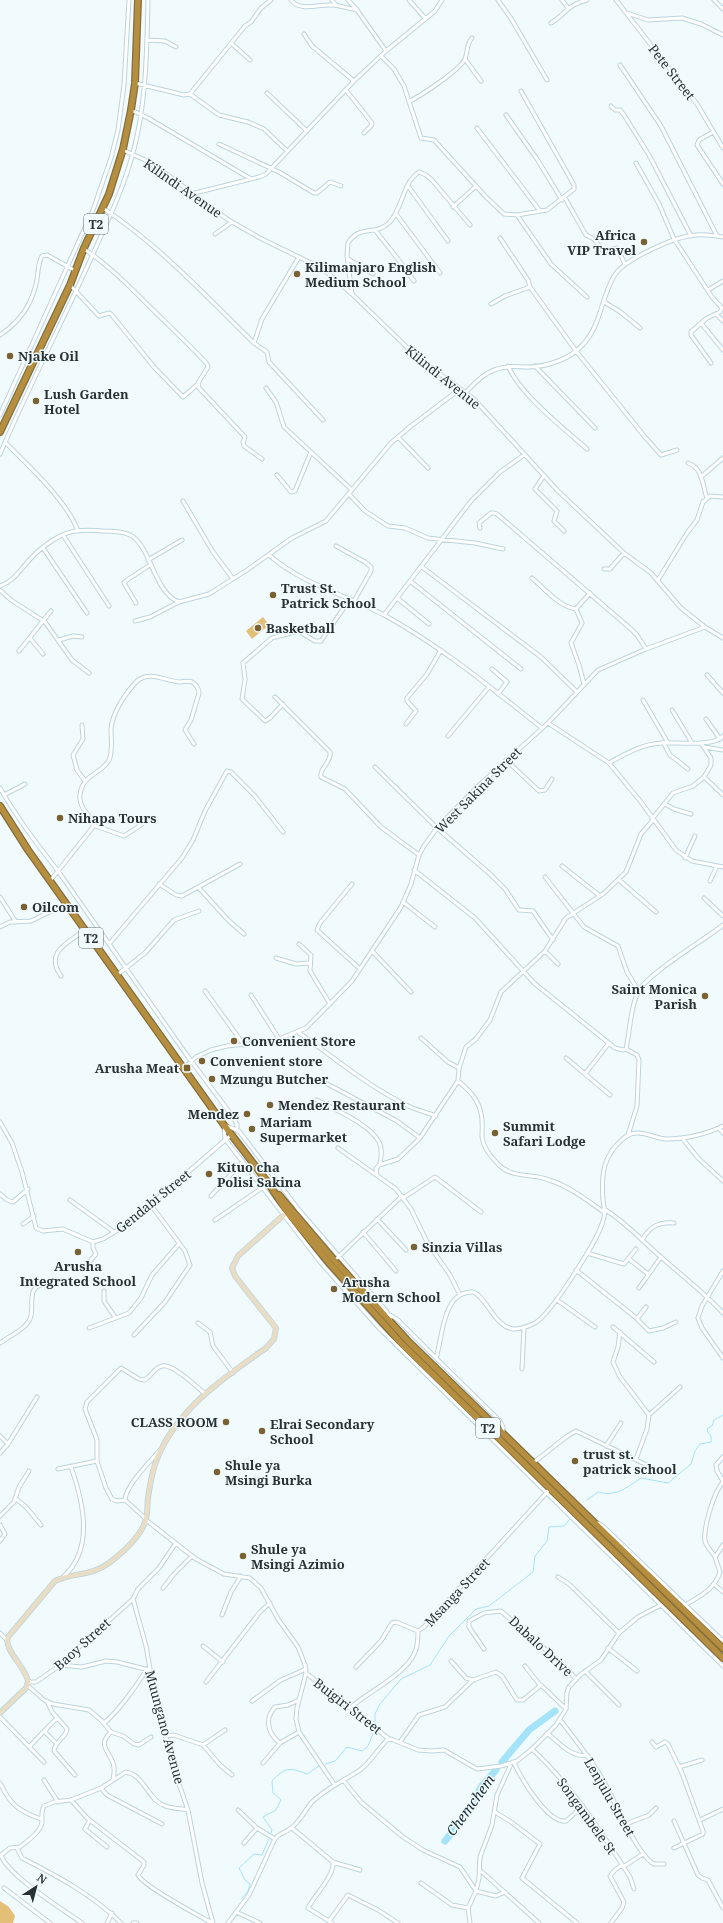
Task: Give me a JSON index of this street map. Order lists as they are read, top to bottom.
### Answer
{
  "streets": {
    "highway": ["T2"],
    "street": [
      "Pete Street",
      "Kilindi Avenue",
      "West Sakina Street",
      "Gendabi Street",
      "Msanga Street",
      "Baoy Street",
      "Dabalo Drive",
      "Buigiri Street",
      "Muungano Avenue",
      "Lenjulu Street",
      "Songambele St"
    ]
  },
  "crossings": [
    ["Kilindi Avenue", "T2"],
    ["Kilindi Avenue", "West Sakina Street"],
    ["T2", "West Sakina Street"],
    ["T2", "Gendabi Street"],
    ["T2", "Msanga Street"],
    ["Msanga Street", "Buigiri Street"],
    ["Baoy Street", "Muungano Avenue"]
  ],
  "water": ["Chemchem"],
  "places": {
    "other": [
      "Africa VIP Travel",
      "Kilimanjaro English Medium School",
      "Njake Oil",
      "Lush Garden Hotel",
      "Trust St. Patrick School",
      "Basketball",
      "Nihapa Tours",
      "Oilcom",
      "Saint Monica Parish",
      "Convenient Store",
      "Convenient store",
      "Mzungu Butcher",
      "Mendez Restaurant",
      "Mendez",
      "Mariam Supermarket",
      "Summit Safari Lodge",
      "Kituo cha Polisi Sakina",
      "Sinzia Villas",
      "Arusha Integrated School",
      "Arusha Modern School",
      "CLASS ROOM",
      "Elrai Secondary School",
      "trust st. patrick school",
      "Shule ya Msingi Burka",
      "Shule ya Msingi Azimio"
    ],
    "transit": ["Arusha Meat"]
  },
  "north": "top right"
}
